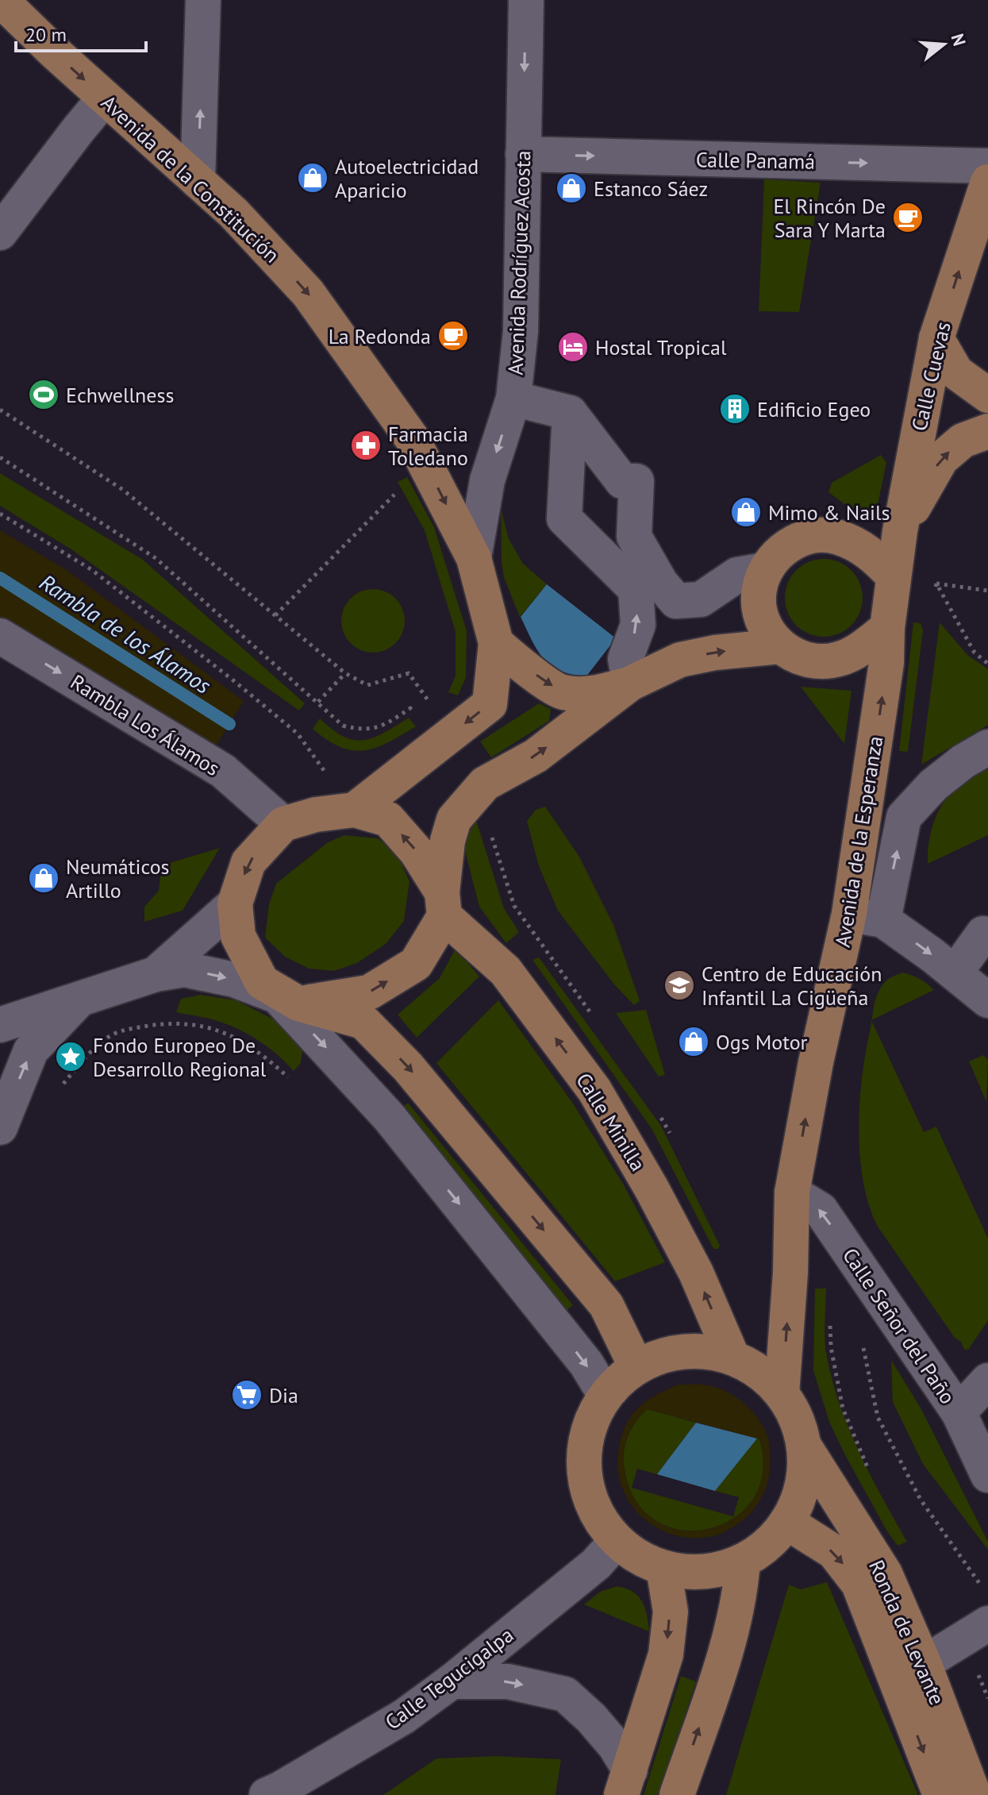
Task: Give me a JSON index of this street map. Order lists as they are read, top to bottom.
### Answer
{
  "streets": {
    "main road": [
      "Avenida de la Constitución",
      "Calle Cuevas",
      "Avenida de la Esperanza",
      "Calle Minilla",
      "Ronda de Levante"
    ],
    "street": [
      "Calle Panamá",
      "Avenida Rodríguez Acosta",
      "Rambla Los Álamos",
      "Calle Señor del Paño",
      "Calle Tegucigalpa"
    ]
  },
  "crossings": [
    ["Calle Panamá", "Avenida Rodríguez Acosta"],
    ["Avenida de la Constitución", "Avenida Rodríguez Acosta"],
    ["Calle Cuevas", "Avenida de la Esperanza"],
    ["Rambla Los Álamos", "Calle Minilla"],
    ["Avenida de la Esperanza", "Calle Minilla"],
    ["Avenida de la Esperanza", "Calle Señor del Paño"],
    ["Avenida de la Esperanza", "Ronda de Levante"],
    ["Avenida de la Esperanza", "Calle Tegucigalpa"],
    ["Calle Minilla", "Ronda de Levante"],
    ["Calle Minilla", "Calle Tegucigalpa"],
    ["Ronda de Levante", "Calle Tegucigalpa"]
  ],
  "one_way": [
    "Calle Panamá",
    "Avenida de la Constitución",
    "Avenida Rodríguez Acosta",
    "Calle Cuevas",
    "Rambla Los Álamos",
    "Avenida de la Esperanza",
    "Calle Señor del Paño"
  ],
  "water": ["Rambla de los Álamos"],
  "places": {
    "shop": [
      "Autoelectricidad Aparicio",
      "Estanco Sáez",
      "Mimo & Nails",
      "Neumáticos Artillo",
      "Ogs Motor"
    ],
    "cafe": ["El Rincón De Sara Y Marta", "La Redonda"],
    "hotel": ["Hostal Tropical"],
    "sports": ["Echwellness"],
    "building": ["Edificio Egeo"],
    "pharmacy": ["Farmacia Toledano"],
    "school or university": ["Centro de Educación Infantil La Cigüeña"],
    "place": ["Fondo Europeo De Desarrollo Regional"],
    "supermarket": ["Dia"]
  },
  "scale_bar": "20 m",
  "north": "right"
}
